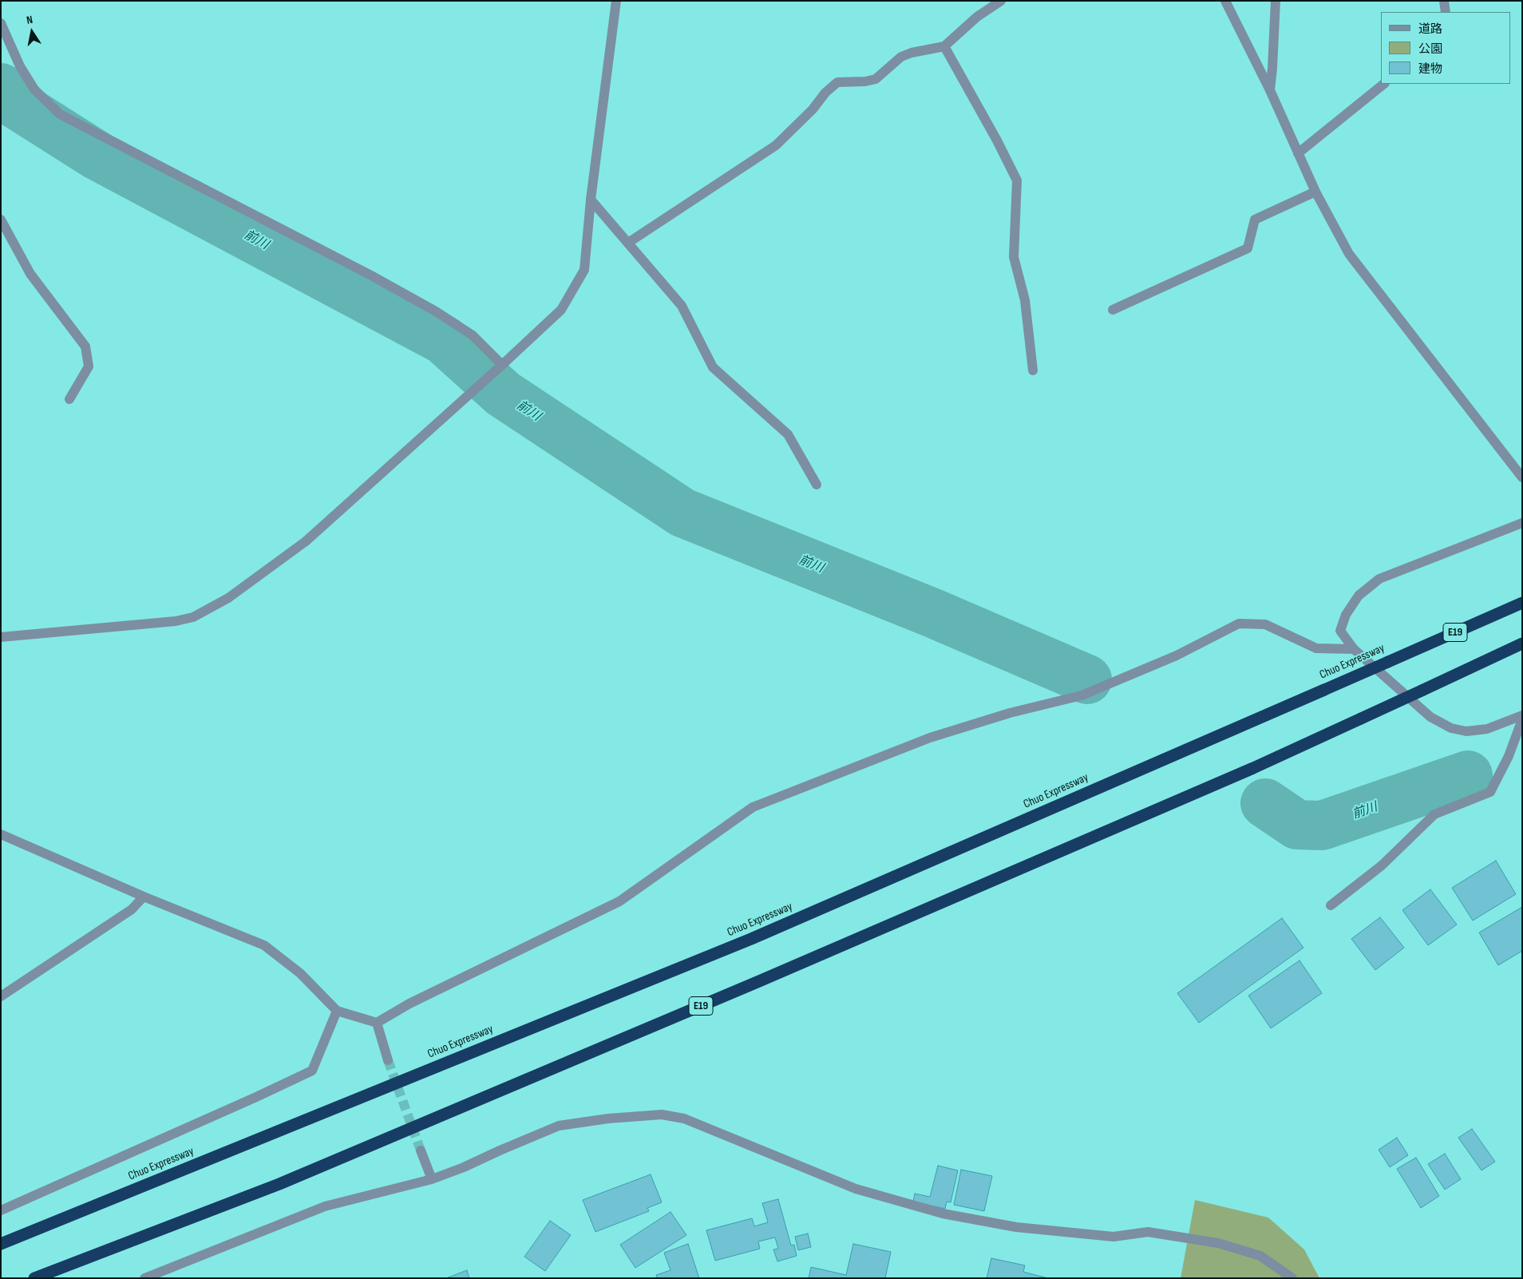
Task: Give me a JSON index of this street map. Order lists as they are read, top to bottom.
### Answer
{
  "streets": {
    "highway": ["E19", "Chuo Expressway"]
  },
  "water": ["前川"],
  "legend": ["道路", "公園", "建物"],
  "north": "top"
}
